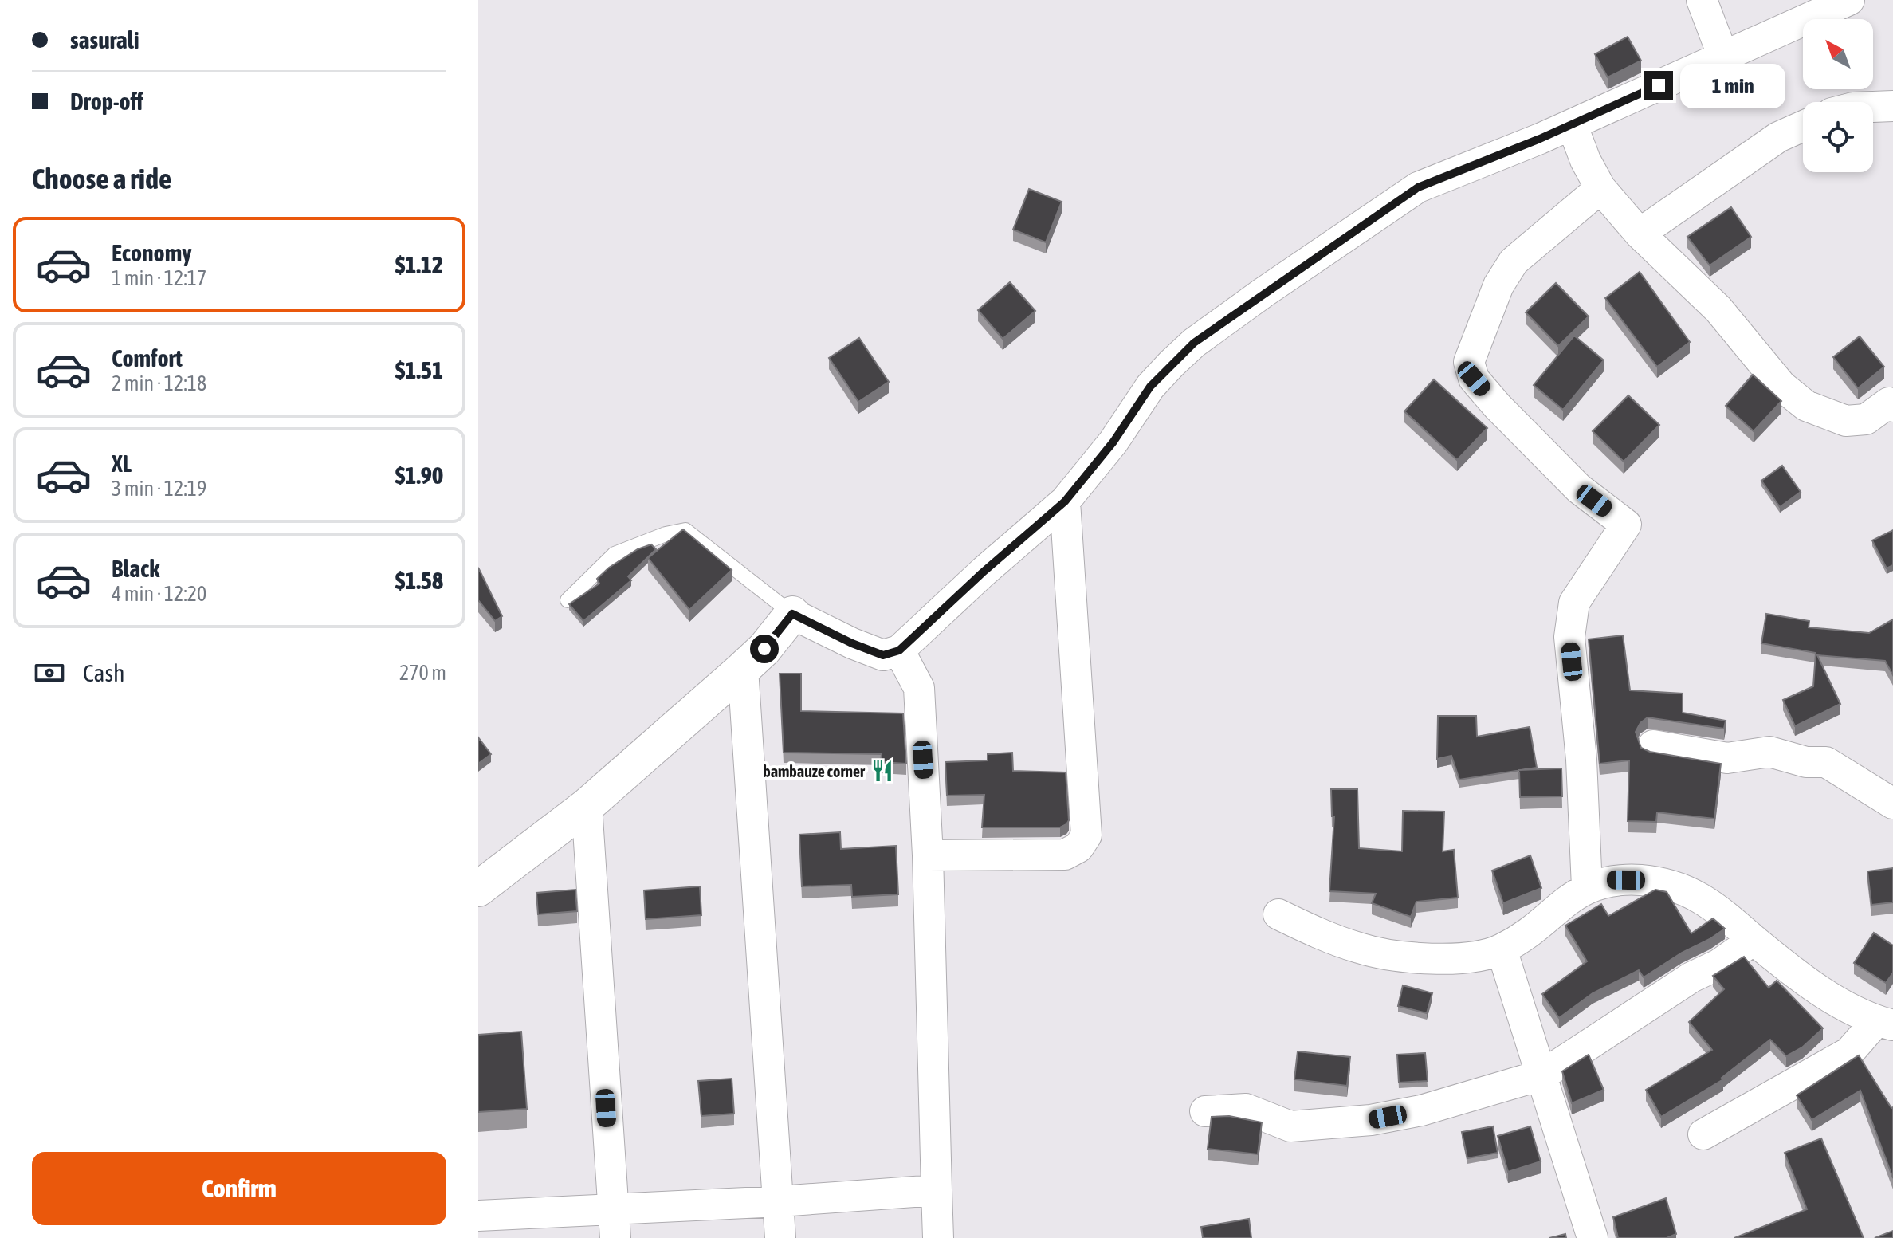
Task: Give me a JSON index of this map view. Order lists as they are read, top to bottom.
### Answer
{
  "places": {
    "restaurant": ["bambauze corner"]
  },
  "north": "top left",
  "page": {
    "banner": ["sasurali", "Drop-off"],
    "bubble": "1 min",
    "heading": "Choose a ride",
    "list": [
      {
        "name": "Economy",
        "note": "1 min · 12:17",
        "value": "$1.12"
      },
      {
        "name": "Comfort",
        "note": "2 min · 12:18",
        "value": "$1.51"
      },
      {
        "name": "XL",
        "note": "3 min · 12:19",
        "value": "$1.90"
      },
      {
        "name": "Black",
        "note": "4 min · 12:20",
        "value": "$1.58"
      }
    ],
    "pay": ["Cash", "270 m"],
    "buttons": "Confirm"
  }
}
